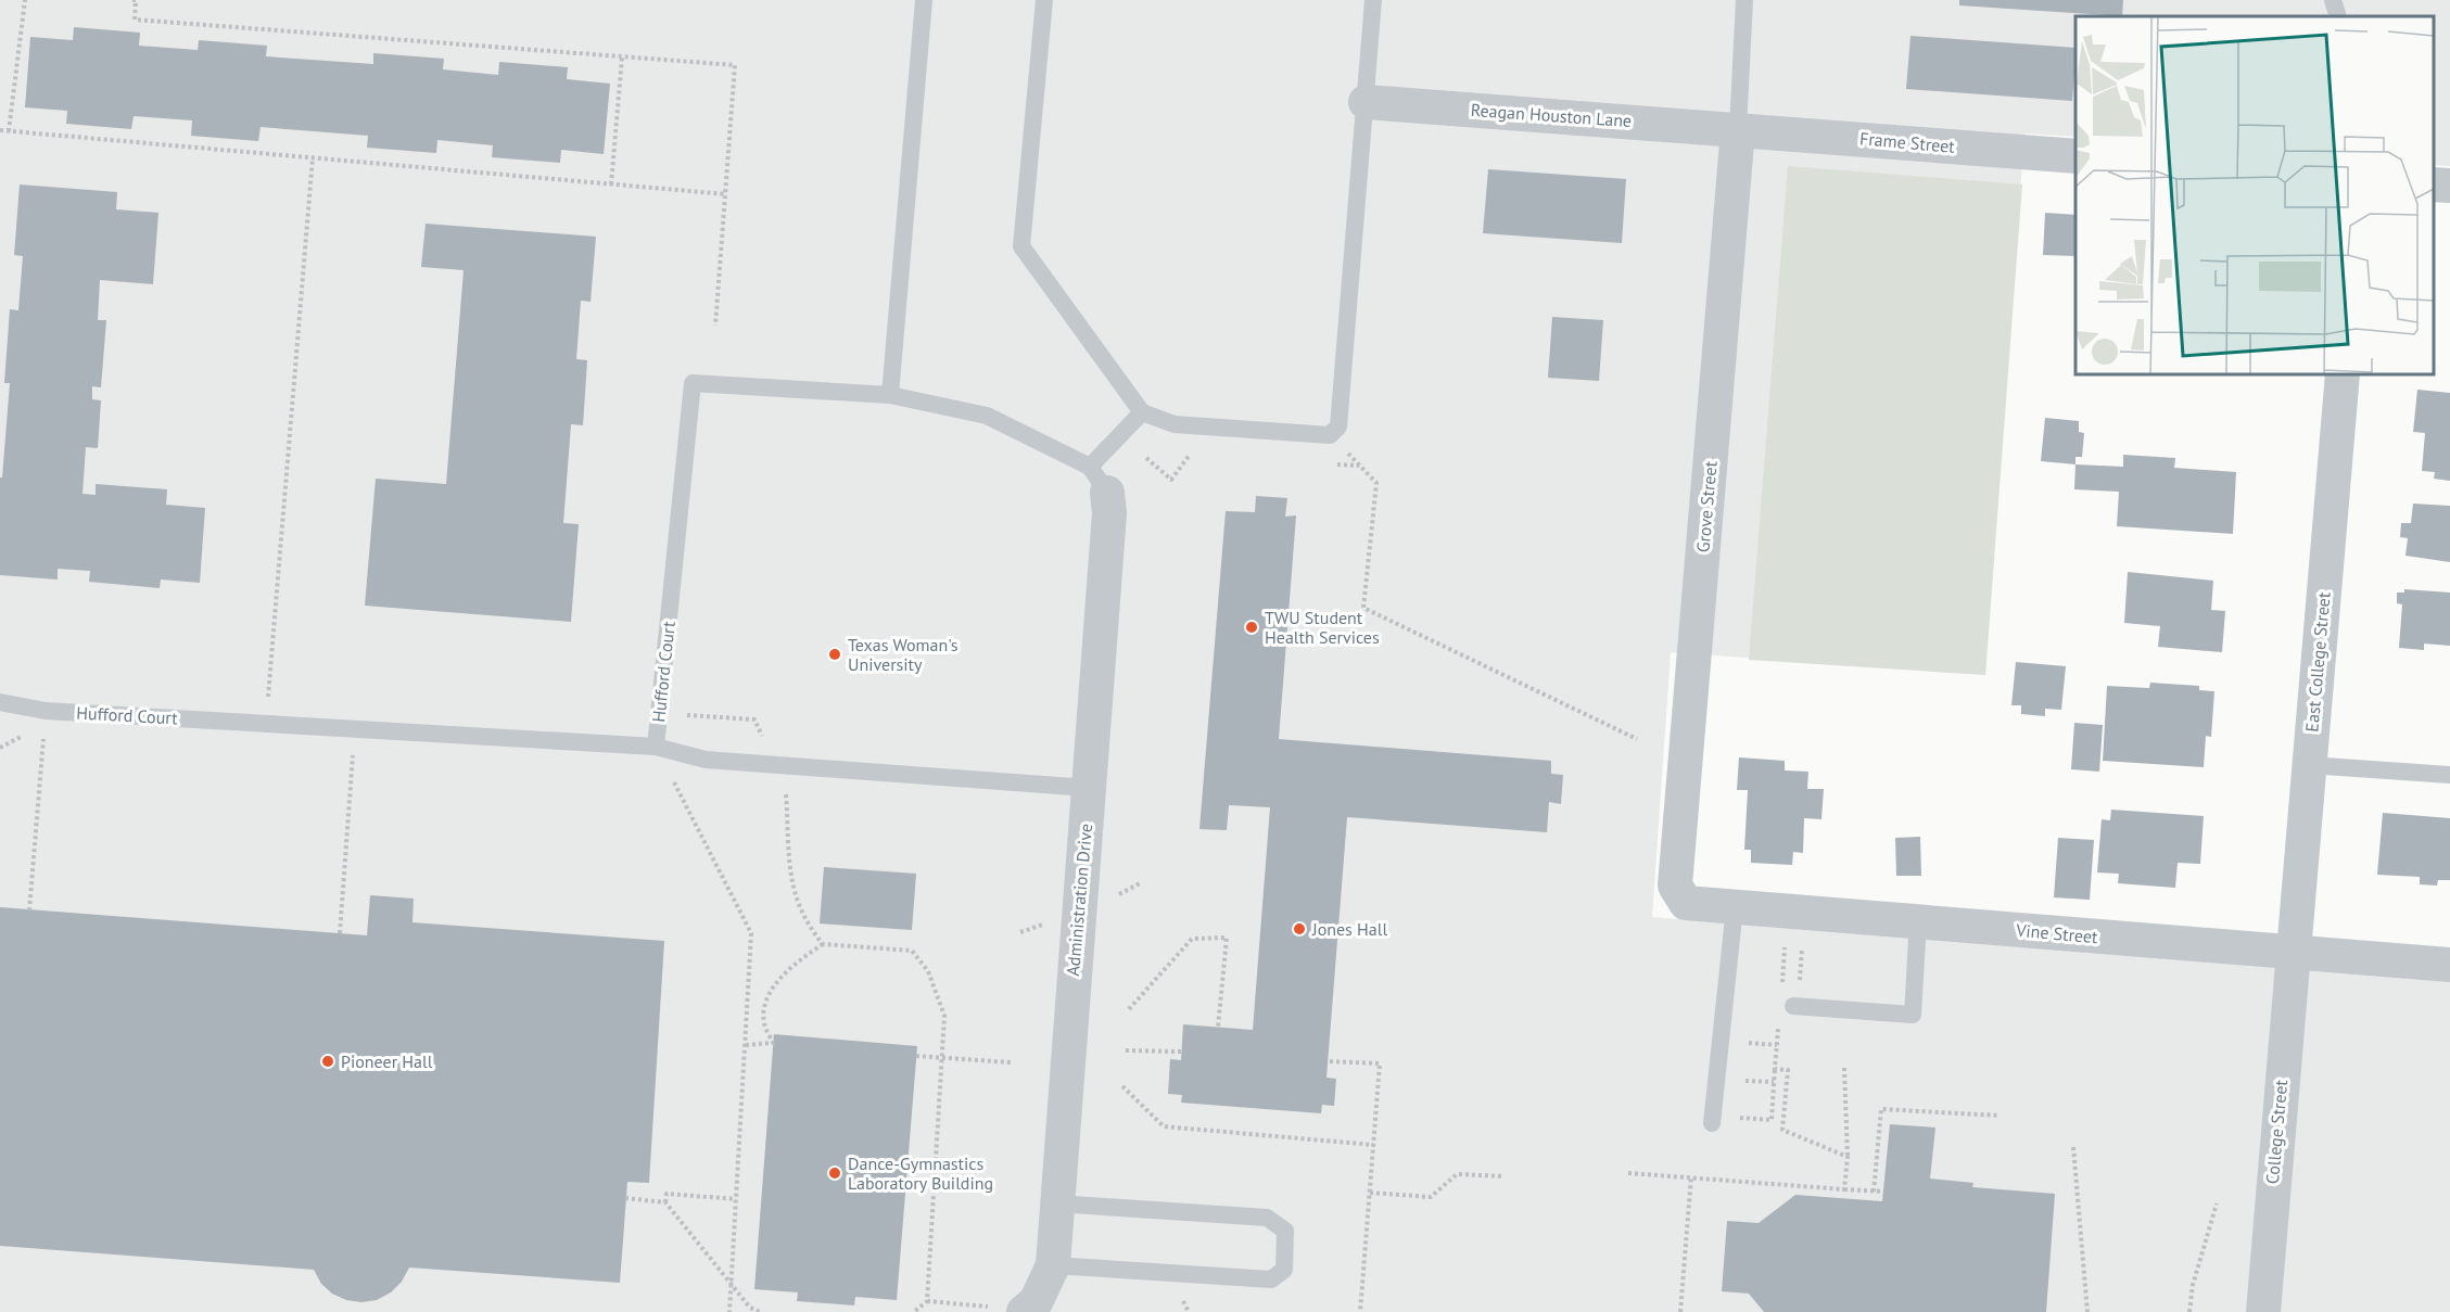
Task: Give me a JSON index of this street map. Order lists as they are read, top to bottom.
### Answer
{
  "streets": {
    "street": [
      "Reagan Houston Lane",
      "Frame Street",
      "Grove Street",
      "East College Street",
      "Administration Drive",
      "Vine Street",
      "College Street"
    ],
    "lane": ["Hufford Court"]
  },
  "crossings": [
    ["Reagan Houston Lane", "Frame Street"],
    ["Reagan Houston Lane", "Grove Street"],
    ["Frame Street", "Grove Street"],
    ["Grove Street", "Vine Street"],
    ["East College Street", "Vine Street"],
    ["East College Street", "College Street"],
    ["Hufford Court", "Administration Drive"],
    ["Vine Street", "College Street"]
  ],
  "places": [
    "TWU Student Health Services",
    "Texas Woman's University",
    "Jones Hall",
    "Pioneer Hall",
    "Dance-Gymnastics Laboratory Building"
  ]
}
